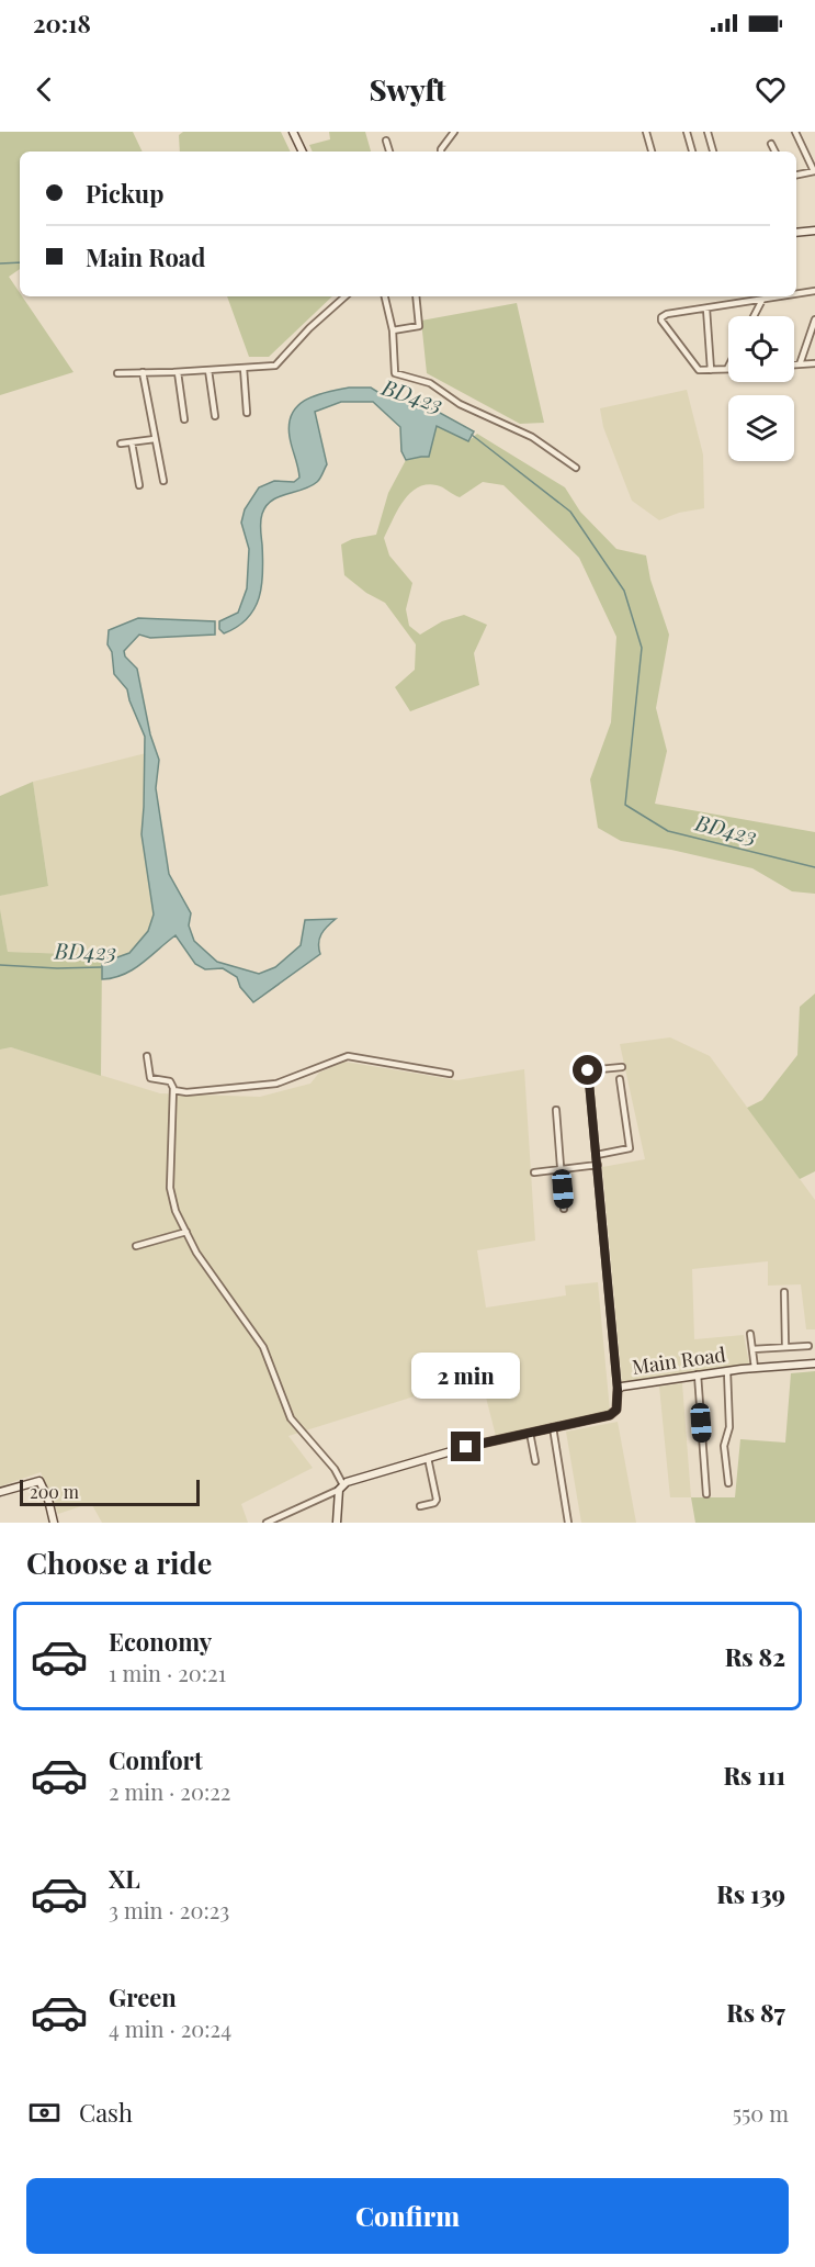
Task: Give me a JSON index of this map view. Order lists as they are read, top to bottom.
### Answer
{
  "streets": {
    "street": ["Main Road"]
  },
  "water": ["BD423"],
  "scale_bar": "200 m",
  "page": {
    "status": "20:18",
    "header": "Swyft",
    "banner": ["Pickup", "Main Road"],
    "bubble": "2 min",
    "scale": "200 m",
    "heading": "Choose a ride",
    "list": [
      {
        "name": "Economy",
        "note": "1 min · 20:21",
        "value": "Rs 82"
      },
      {
        "name": "Comfort",
        "note": "2 min · 20:22",
        "value": "Rs 111"
      },
      {
        "name": "XL",
        "note": "3 min · 20:23",
        "value": "Rs 139"
      },
      {
        "name": "Green",
        "note": "4 min · 20:24",
        "value": "Rs 87"
      }
    ],
    "pay": ["Cash", "550 m"],
    "buttons": "Confirm"
  }
}
